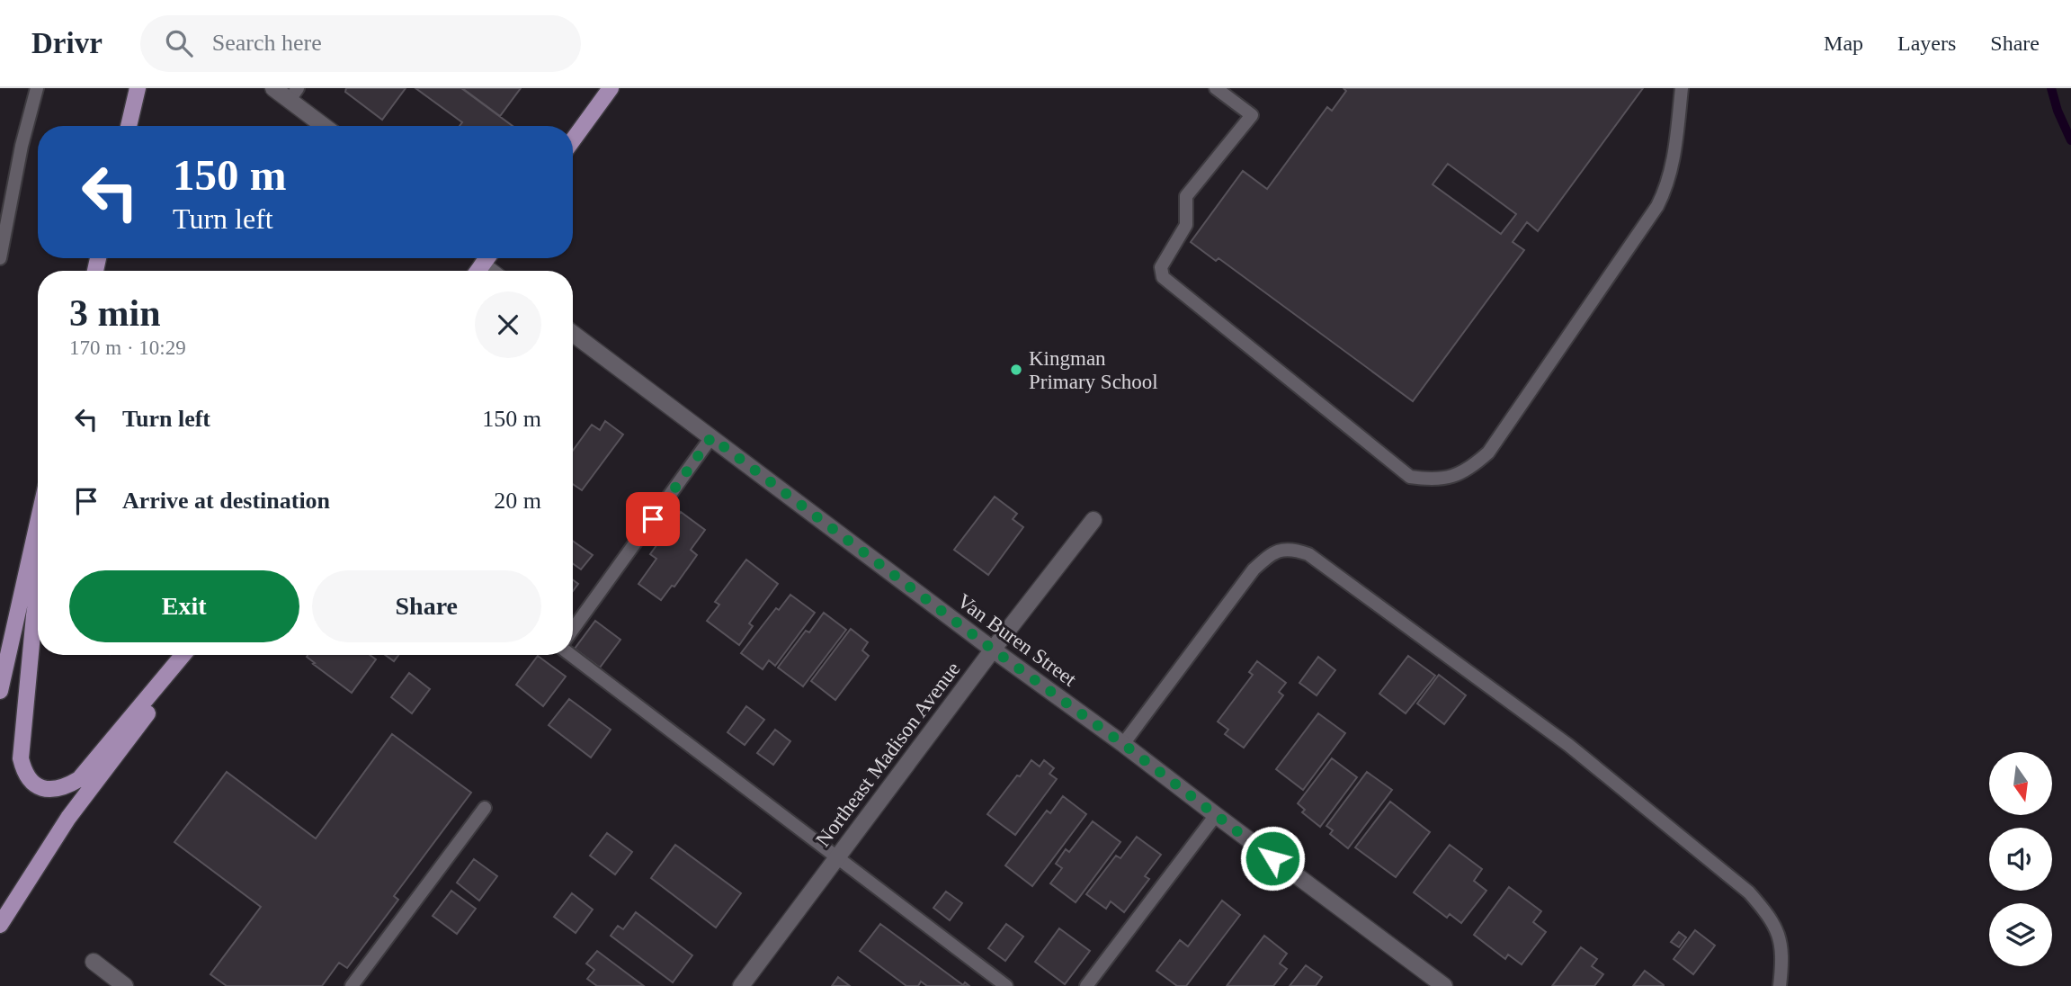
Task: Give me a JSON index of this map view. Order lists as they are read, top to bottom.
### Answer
{
  "streets": {
    "street": ["Van Buren Street", "Northeast Madison Avenue"]
  },
  "crossings": [
    ["Van Buren Street", "Northeast Madison Avenue"]
  ],
  "places": ["Kingman Primary School"],
  "north": "bottom",
  "page": {
    "header": "Drivr",
    "search": "Search here",
    "nav": ["Map", "Layers", "Share"],
    "turn": ["150 m", "Turn left"],
    "heading": ["3 min", "170 m · 10:29"],
    "list": [
      {
        "name": "Turn left",
        "value": "150 m"
      },
      {
        "name": "Arrive at destination",
        "value": "20 m"
      }
    ],
    "buttons": ["Exit", "Share"]
  }
}
